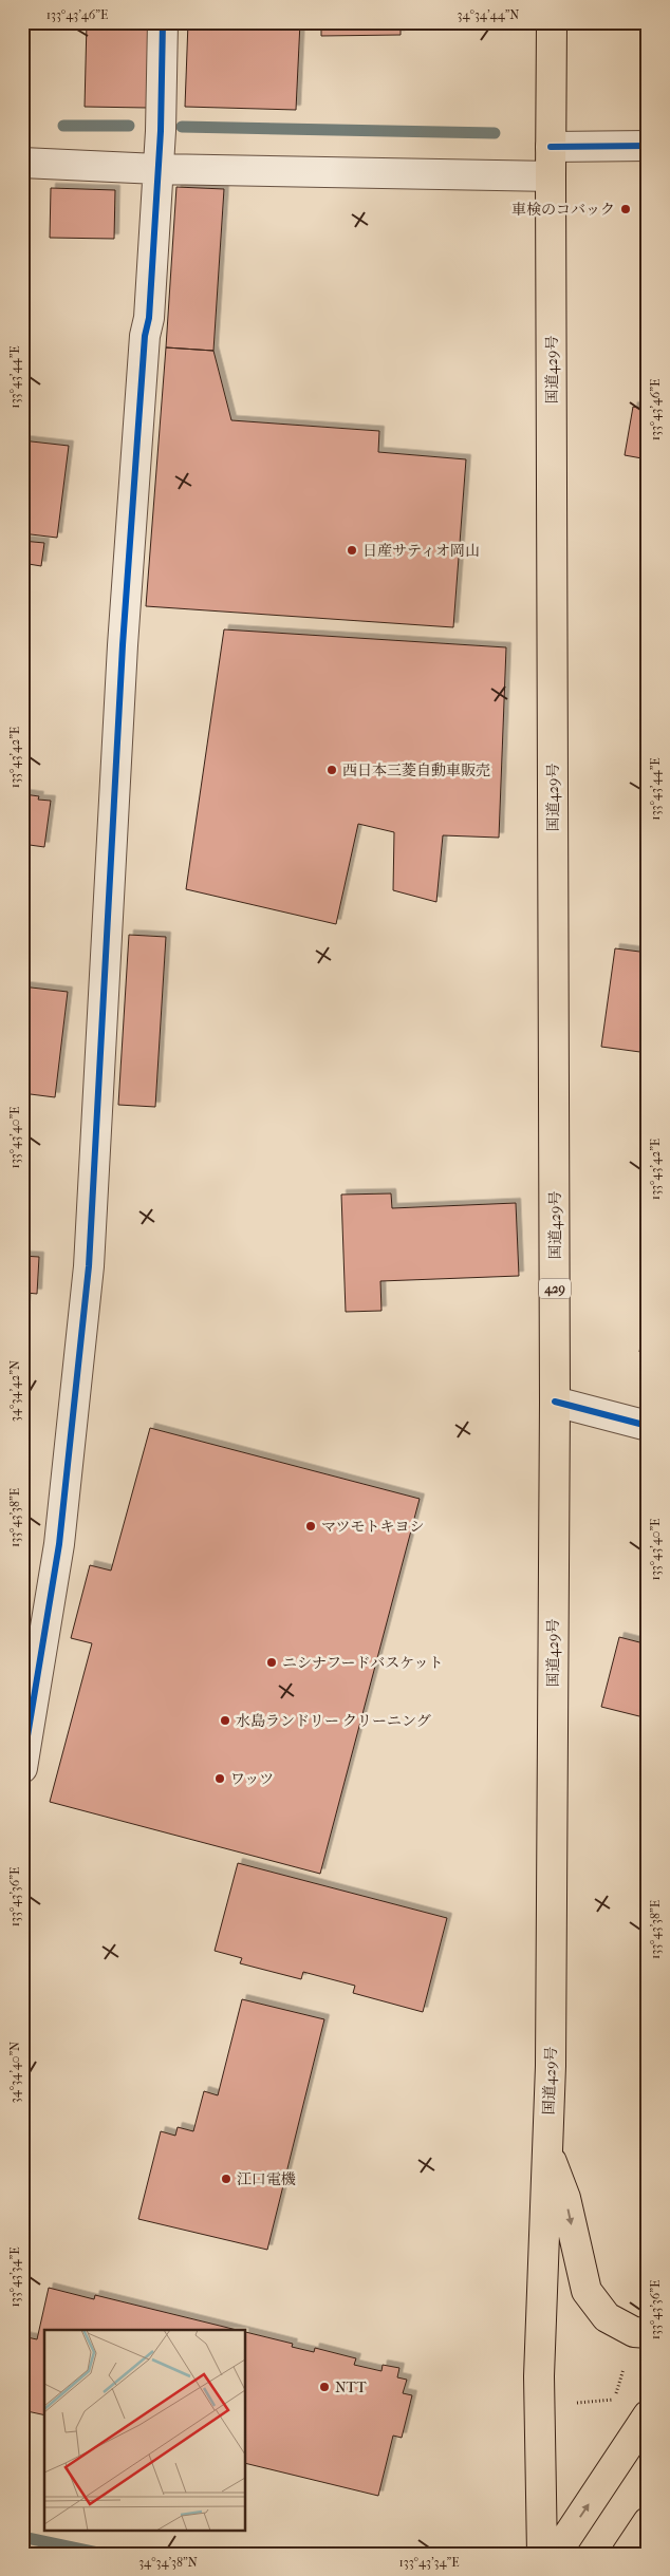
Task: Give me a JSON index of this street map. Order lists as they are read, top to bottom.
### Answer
{
  "streets": {
    "highway": ["国道429号", "429"]
  },
  "places": [
    "車検のコバック",
    "日産サティオ岡山",
    "西日本三菱自動車販売",
    "マツモトキヨシ",
    "ニシナフードバスケット",
    "水島ランドリー クリーニング",
    "ワッツ",
    "江口電機",
    "NTT"
  ],
  "coordinates": [
    "133°43'46\"E",
    "34°34'44\"N",
    "133°43'44\"E",
    "133°43'42\"E",
    "133°43'40\"E",
    "34°34'42\"N",
    "133°43'38\"E",
    "133°43'36\"E",
    "34°34'40\"N",
    "133°43'34\"E",
    "34°34'38\"N"
  ]
}
